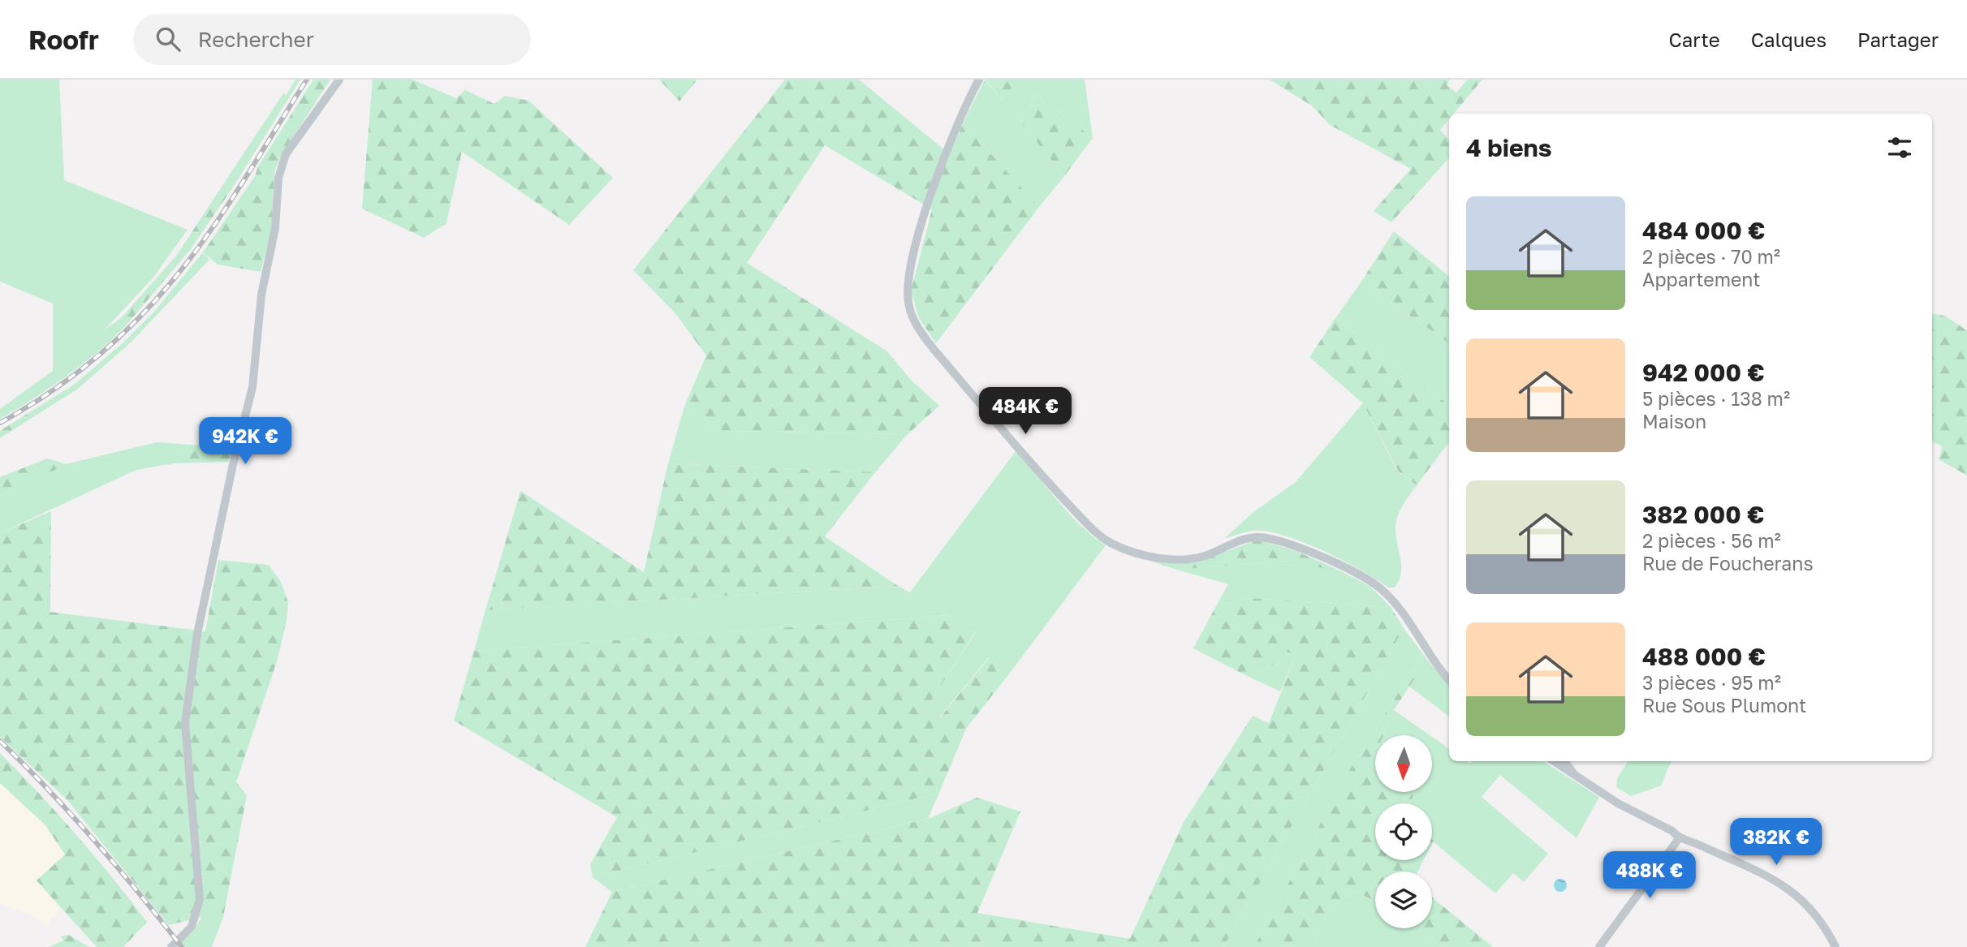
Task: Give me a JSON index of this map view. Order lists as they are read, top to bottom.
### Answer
{
  "north": "bottom",
  "page": {
    "header": "Roofr",
    "search": "Rechercher",
    "nav": ["Carte", "Calques", "Partager"],
    "heading": "4 biens",
    "list": [
      {
        "name": "484 000 €",
        "note": "2 pièces · 70 m² · Appartement"
      },
      {
        "name": "942 000 €",
        "note": "5 pièces · 138 m² · Maison"
      },
      {
        "name": "382 000 €",
        "note": "2 pièces · 56 m² · Rue de Foucherans"
      },
      {
        "name": "488 000 €",
        "note": "3 pièces · 95 m² · Rue Sous Plumont"
      }
    ],
    "price": [
      "484K €",
      "942K €",
      "382K €",
      "488K €"
    ]
  }
}
